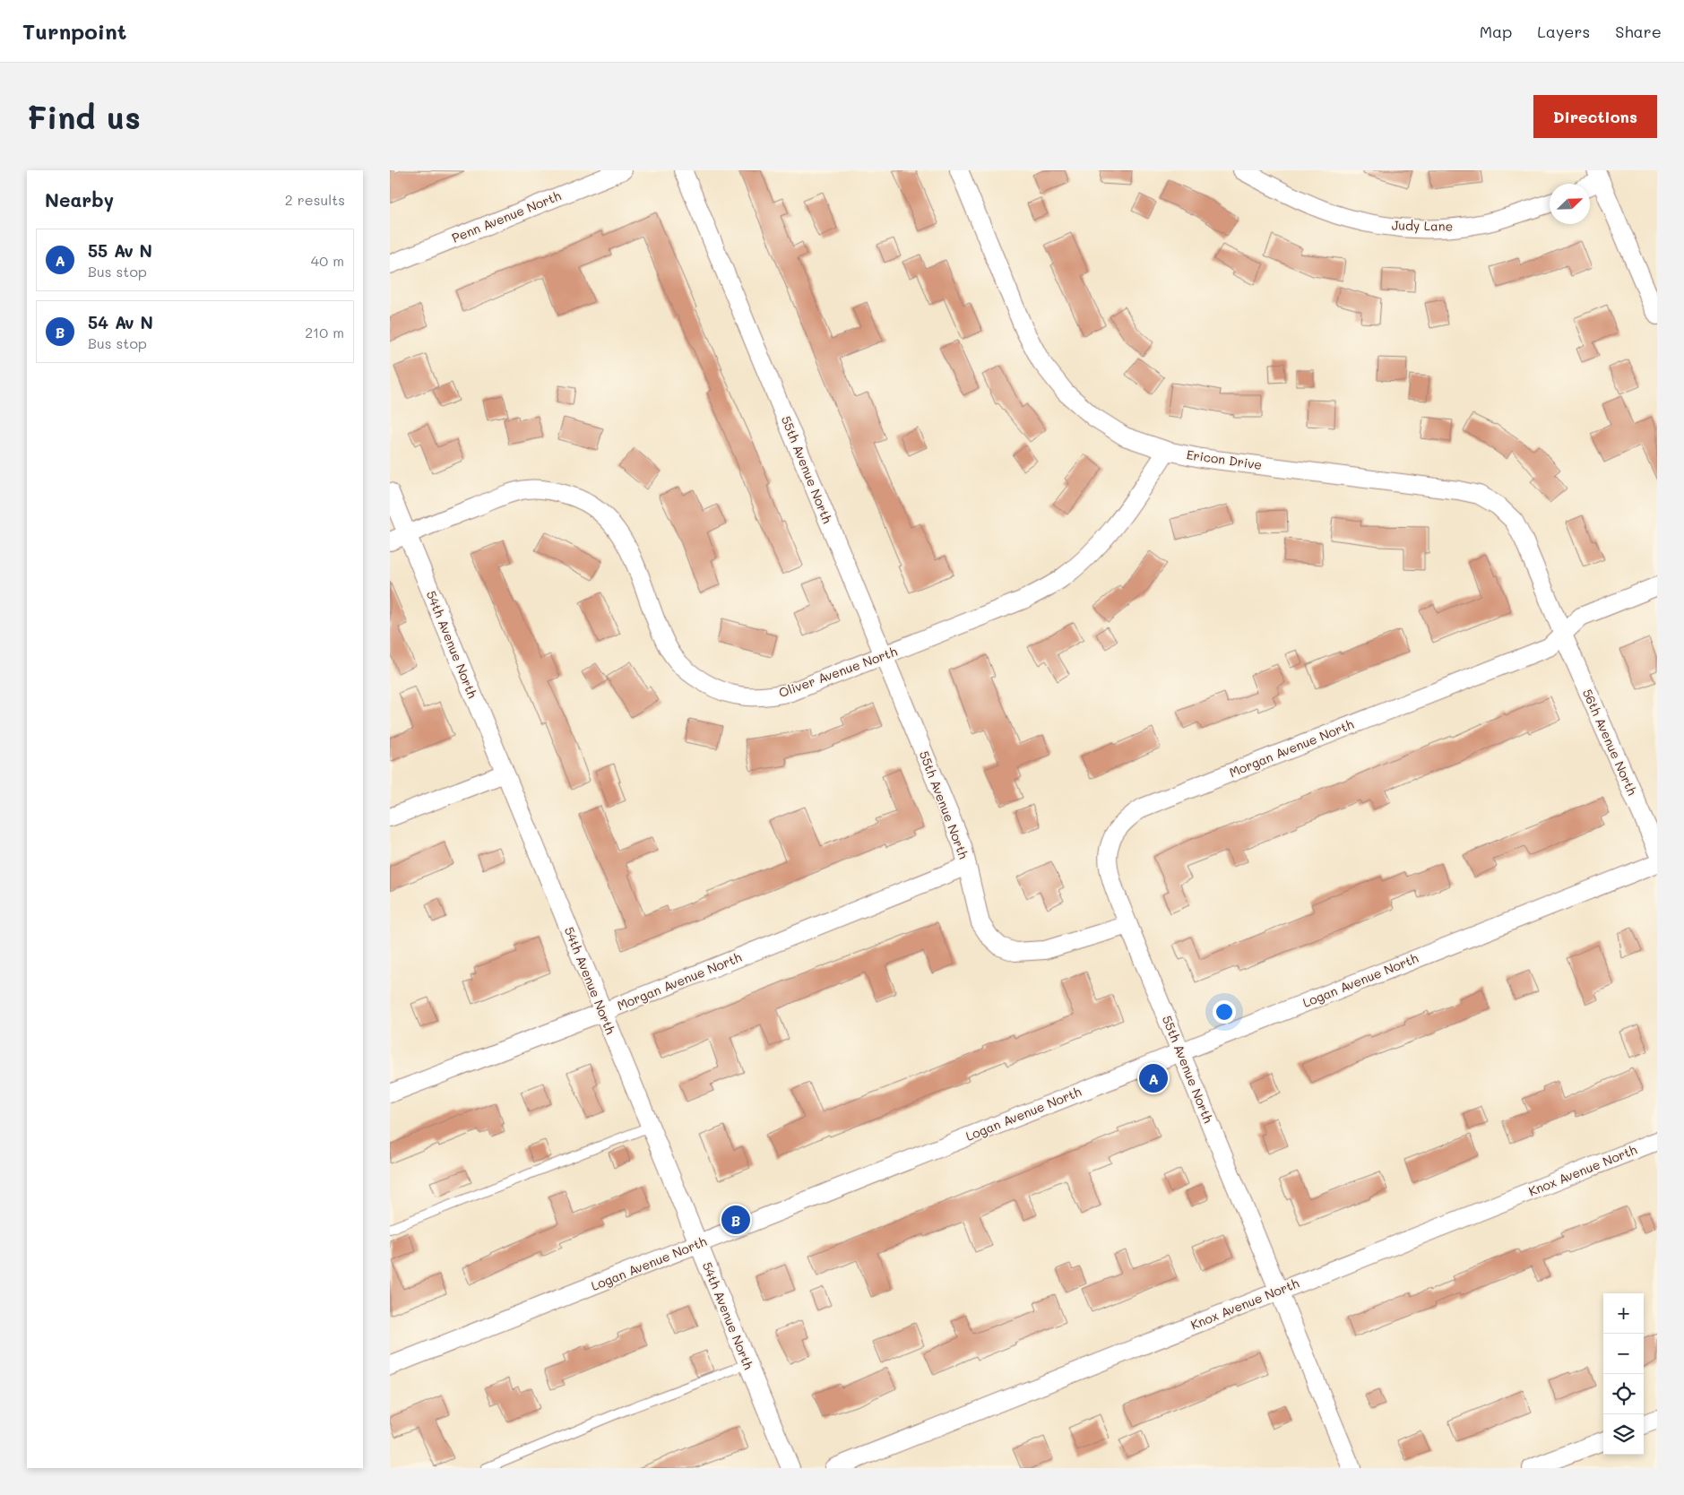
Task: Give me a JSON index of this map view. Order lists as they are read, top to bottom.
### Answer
{
  "streets": {
    "street": [
      "Penn Avenue North",
      "Judy Lane",
      "Ericon Drive",
      "55th Avenue North",
      "54th Avenue North",
      "Oliver Avenue North",
      "56th Avenue North",
      "Morgan Avenue North",
      "Logan Avenue North",
      "Knox Avenue North"
    ]
  },
  "crossings": [
    ["Ericon Drive", "Oliver Avenue North"],
    ["Ericon Drive", "56th Avenue North"],
    ["Ericon Drive", "Morgan Avenue North"],
    ["55th Avenue North", "Oliver Avenue North"],
    ["55th Avenue North", "Morgan Avenue North"],
    ["55th Avenue North", "Logan Avenue North"],
    ["55th Avenue North", "Knox Avenue North"],
    ["54th Avenue North", "Oliver Avenue North"],
    ["54th Avenue North", "Morgan Avenue North"],
    ["54th Avenue North", "Logan Avenue North"],
    ["56th Avenue North", "Morgan Avenue North"]
  ],
  "north": "top right",
  "page": {
    "header": "Turnpoint",
    "nav": ["Map", "Layers", "Share"],
    "buttons": "Directions",
    "title": "Find us",
    "heading": ["Nearby", "2 results"],
    "list": [
      {
        "mark": "A",
        "name": "55 Av N",
        "note": "Bus stop",
        "value": "40 m"
      },
      {
        "mark": "B",
        "name": "54 Av N",
        "note": "Bus stop",
        "value": "210 m"
      }
    ],
    "pins": ["A", "B"],
    "map_buttons": ["+", "−"]
  }
}
